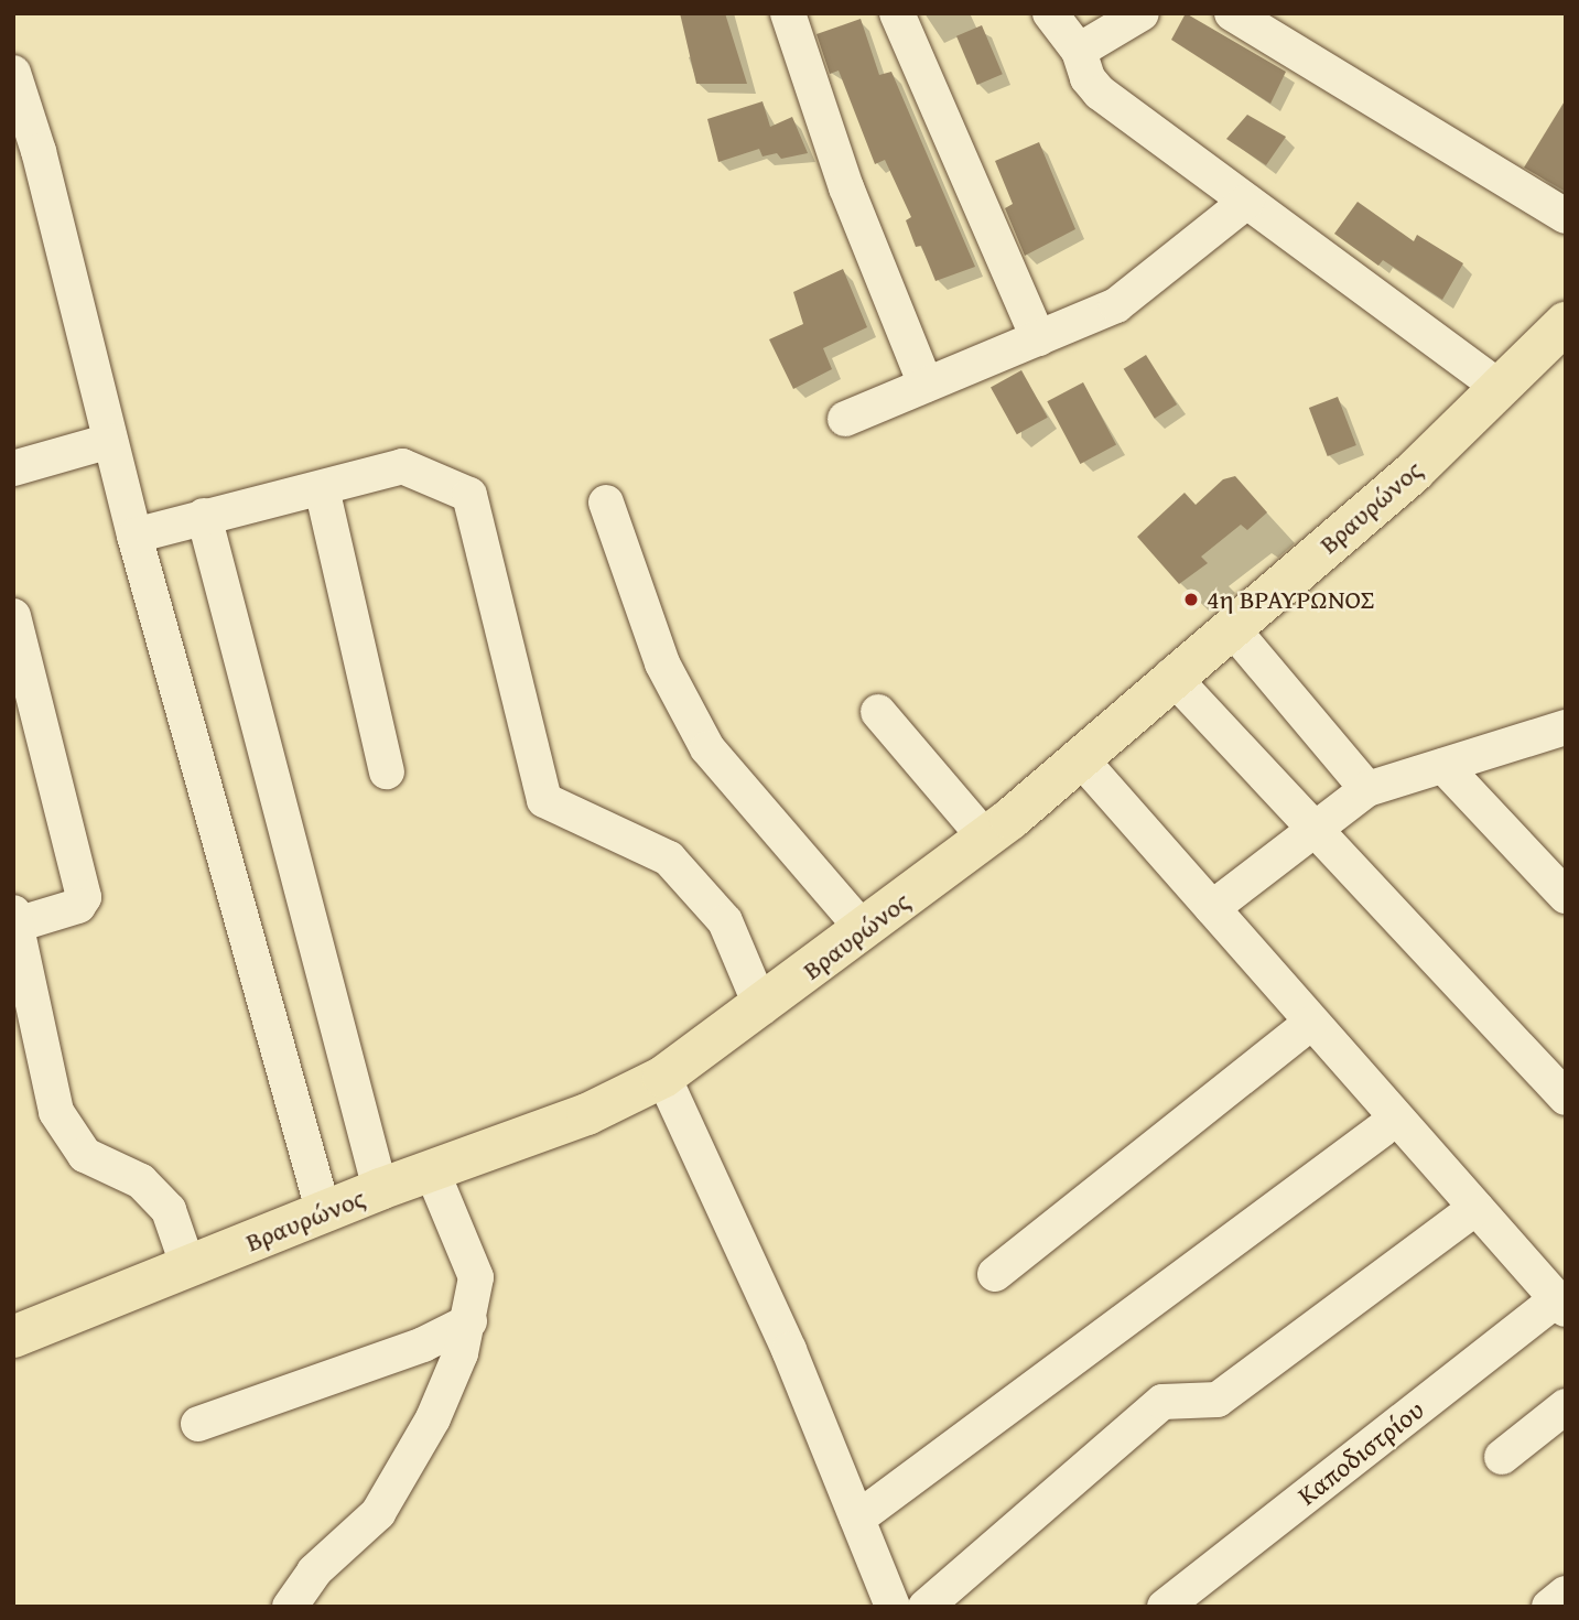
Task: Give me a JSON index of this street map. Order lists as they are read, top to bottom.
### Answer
{
  "streets": {
    "main road": ["Βραυρώνος"],
    "street": ["Καποδιστρίου"]
  },
  "places": ["4η ΒΡΑΥΡΩΝΟΣ"]
}
